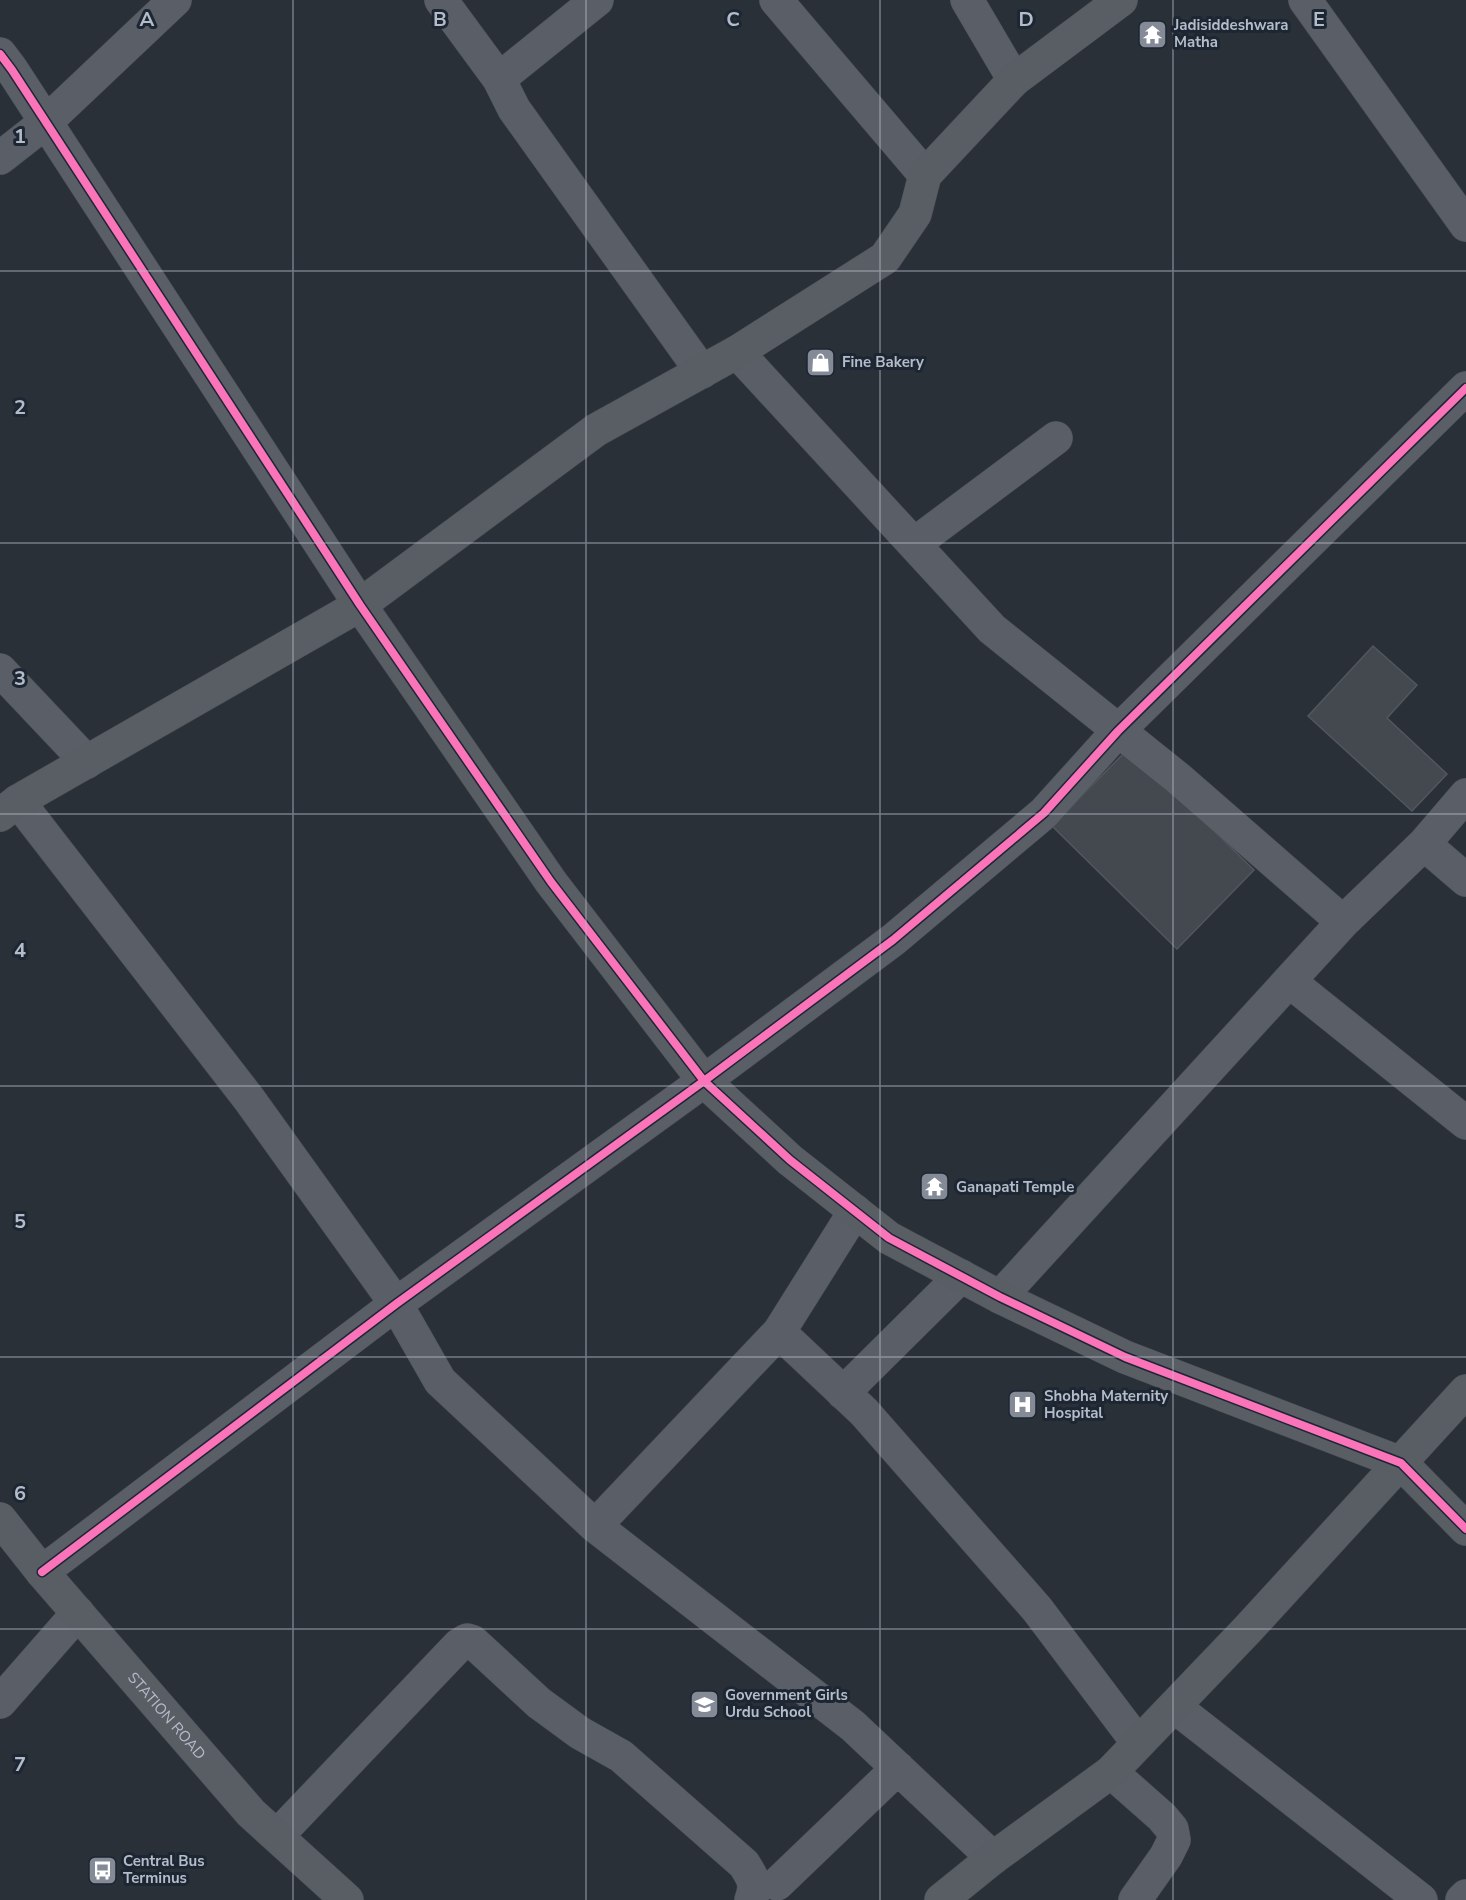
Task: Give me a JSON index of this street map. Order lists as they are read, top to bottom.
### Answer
{
  "streets": {
    "street": ["STATION ROAD"]
  },
  "places": {
    "temple": ["Jadisiddeshwara Matha", "Ganapati Temple"],
    "shop": ["Fine Bakery"],
    "hospital": ["Shobha Maternity Hospital"],
    "school or university": ["Government Girls Urdu School"],
    "bus stop": ["Central Bus Terminus"]
  },
  "grid": {
    "columns": [
      "A",
      "B",
      "C",
      "D",
      "E"
    ],
    "rows": [
      "1",
      "2",
      "3",
      "4",
      "5",
      "6",
      "7"
    ]
  }
}
